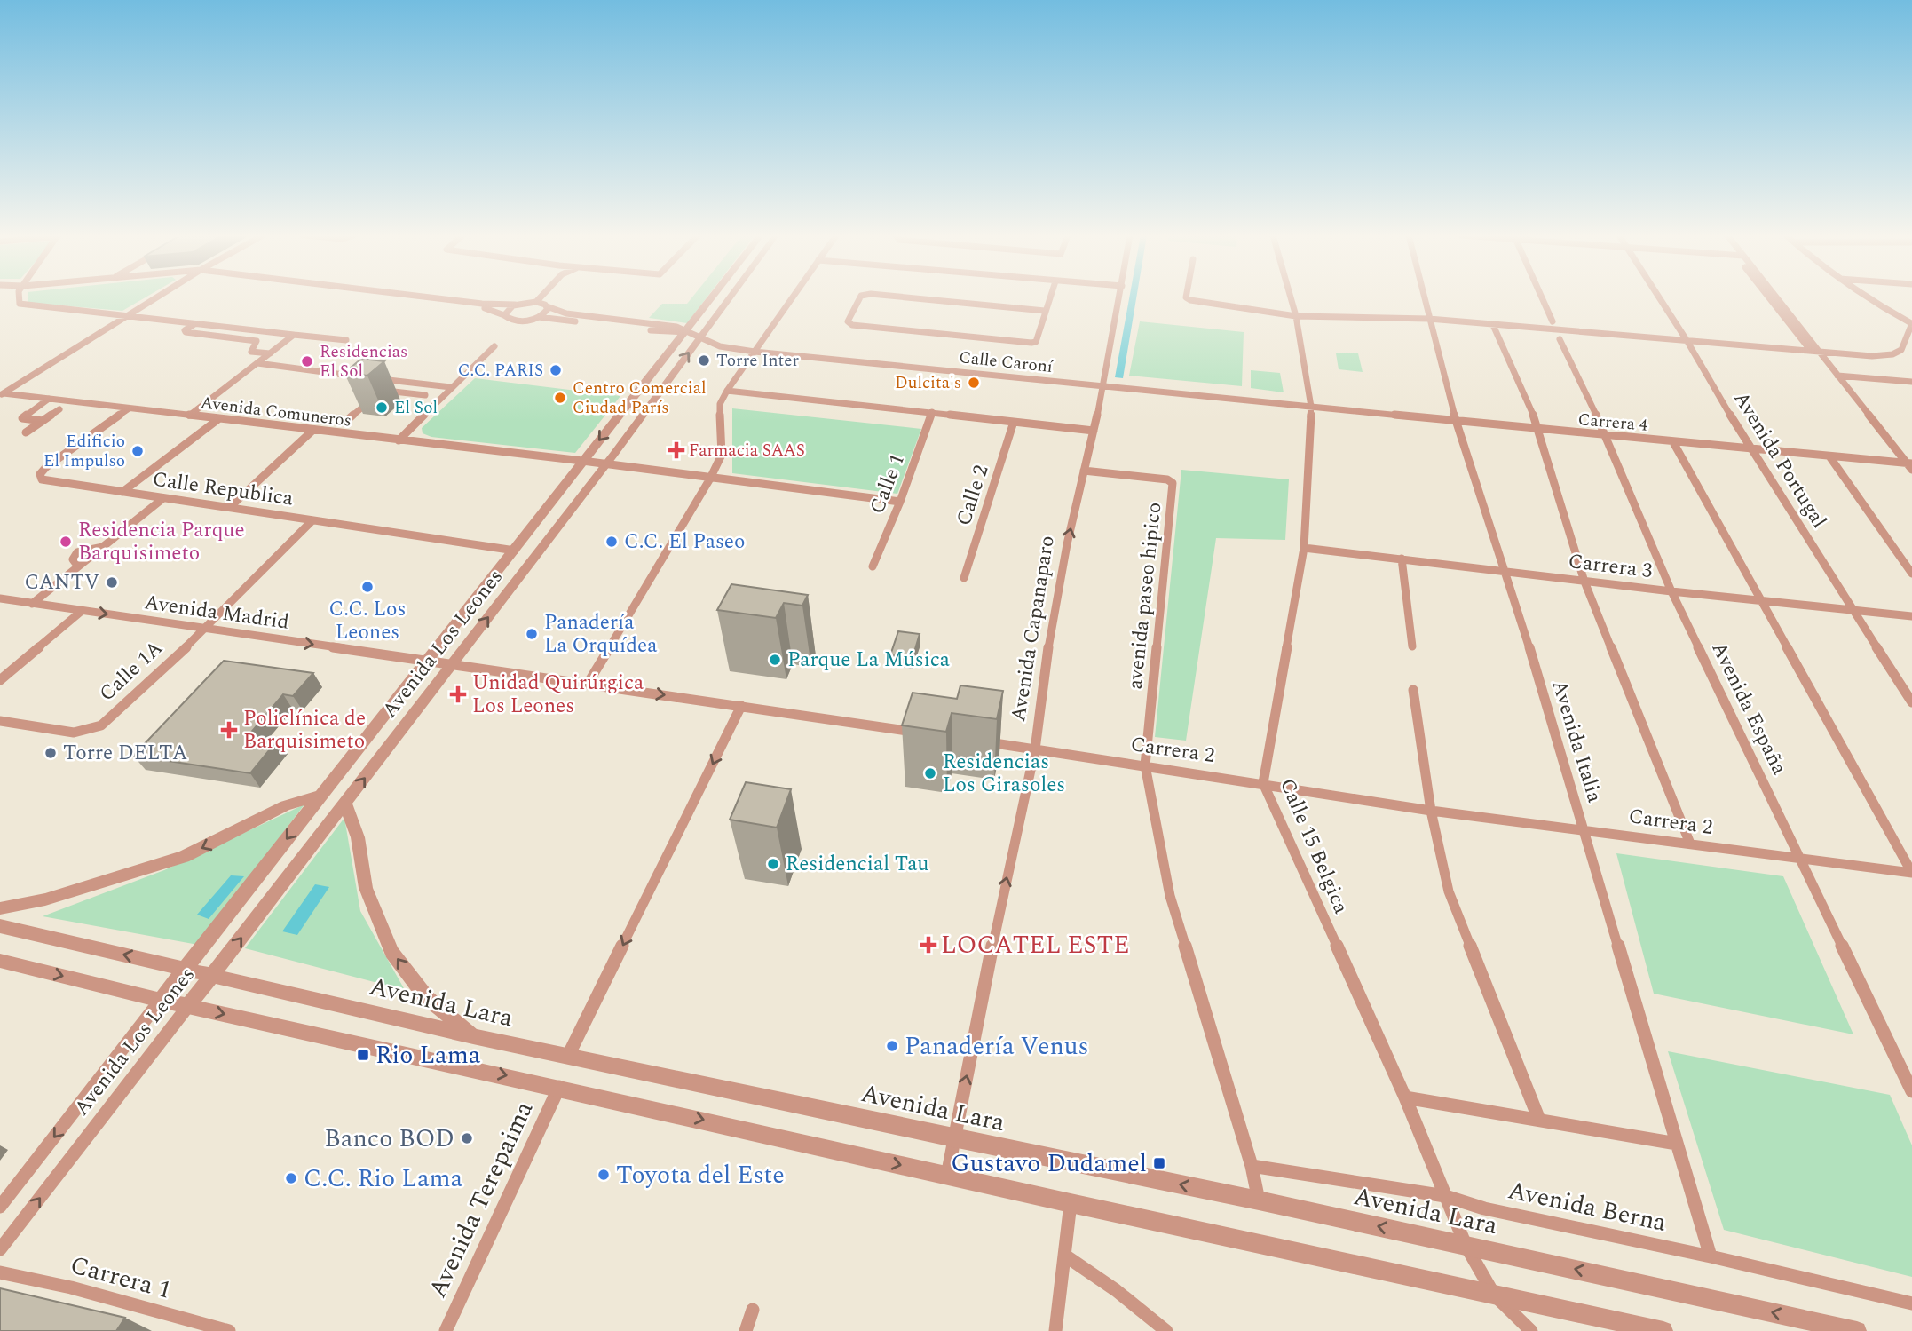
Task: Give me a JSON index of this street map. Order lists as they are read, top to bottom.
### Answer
{
  "streets": {
    "street": [
      "Calle Caroní",
      "Avenida Comuneros",
      "Carrera 4",
      "Avenida Portugal",
      "Calle 1",
      "Calle Republica",
      "Calle 2",
      "Carrera 3",
      "avenida paseo hipico",
      "Avenida Madrid",
      "Avenida Capanaparo",
      "Avenida Los Leones",
      "Calle 1A",
      "Avenida España",
      "Avenida Italia",
      "Carrera 2",
      "Calle 15 Belgica",
      "Avenida Lara",
      "Avenida Terepaima",
      "Avenida Berna",
      "Carrera 1"
    ]
  },
  "crossings": [
    ["Calle Caroní", "Carrera 4"],
    ["Calle Caroní", "Avenida Capanaparo"],
    ["Calle Caroní", "Avenida Los Leones"],
    ["Calle Caroní", "Calle 15 Belgica"],
    ["Avenida Comuneros", "Calle 1"],
    ["Avenida Comuneros", "Calle Republica"],
    ["Avenida Comuneros", "Avenida Los Leones"],
    ["Carrera 4", "Avenida Portugal"],
    ["Carrera 4", "Avenida España"],
    ["Carrera 4", "Avenida Italia"],
    ["Carrera 4", "Calle 15 Belgica"],
    ["Avenida Portugal", "Carrera 3"],
    ["Calle Republica", "Avenida Los Leones"],
    ["Calle Republica", "Calle 1A"],
    ["Carrera 3", "Avenida España"],
    ["Carrera 3", "Avenida Italia"],
    ["Carrera 3", "Calle 15 Belgica"],
    ["avenida paseo hipico", "Avenida Capanaparo"],
    ["avenida paseo hipico", "Carrera 2"],
    ["Avenida Madrid", "Avenida Los Leones"],
    ["Avenida Madrid", "Calle 1A"],
    ["Avenida Capanaparo", "Carrera 2"],
    ["Avenida Capanaparo", "Avenida Lara"],
    ["Avenida Los Leones", "Avenida Lara"],
    ["Avenida España", "Carrera 2"],
    ["Avenida Italia", "Carrera 2"],
    ["Avenida Italia", "Avenida Berna"],
    ["Carrera 2", "Calle 15 Belgica"],
    ["Calle 15 Belgica", "Avenida Lara"],
    ["Calle 15 Belgica", "Avenida Berna"]
  ],
  "one_way": ["Avenida Madrid", "Avenida Capanaparo"],
  "places": {
    "other": [
      "Torre Inter",
      "Residencias El Sol",
      "C.C. PARIS",
      "Dulcita's",
      "Centro Comercial Ciudad París",
      "El Sol",
      "Edificio El Impulso",
      "Residencia Parque Barquisimeto",
      "C.C. El Paseo",
      "CANTV",
      "C.C. Los Leones",
      "Panadería La Orquídea",
      "Parque La Música",
      "Torre DELTA",
      "Residencias Los Girasoles",
      "Residencial Tau",
      "Panadería Venus",
      "Banco BOD",
      "Toyota del Este",
      "C.C. Rio Lama"
    ],
    "health": [
      "Farmacia SAAS",
      "Unidad Quirúrgica Los Leones",
      "Policlínica de Barquisimeto",
      "LOCATEL ESTE"
    ],
    "transit": ["Rio Lama", "Gustavo Dudamel"]
  }
}
